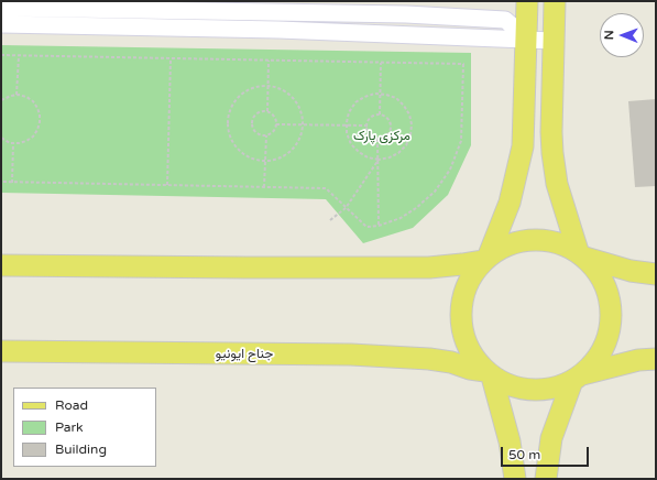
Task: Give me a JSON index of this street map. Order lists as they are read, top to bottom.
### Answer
{
  "streets": {
    "main road": ["جناح ایونیو"]
  },
  "parks": ["مرکزی پارک"],
  "legend": ["Road", "Park", "Building"],
  "scale_bar": "50 m",
  "north": "left"
}
